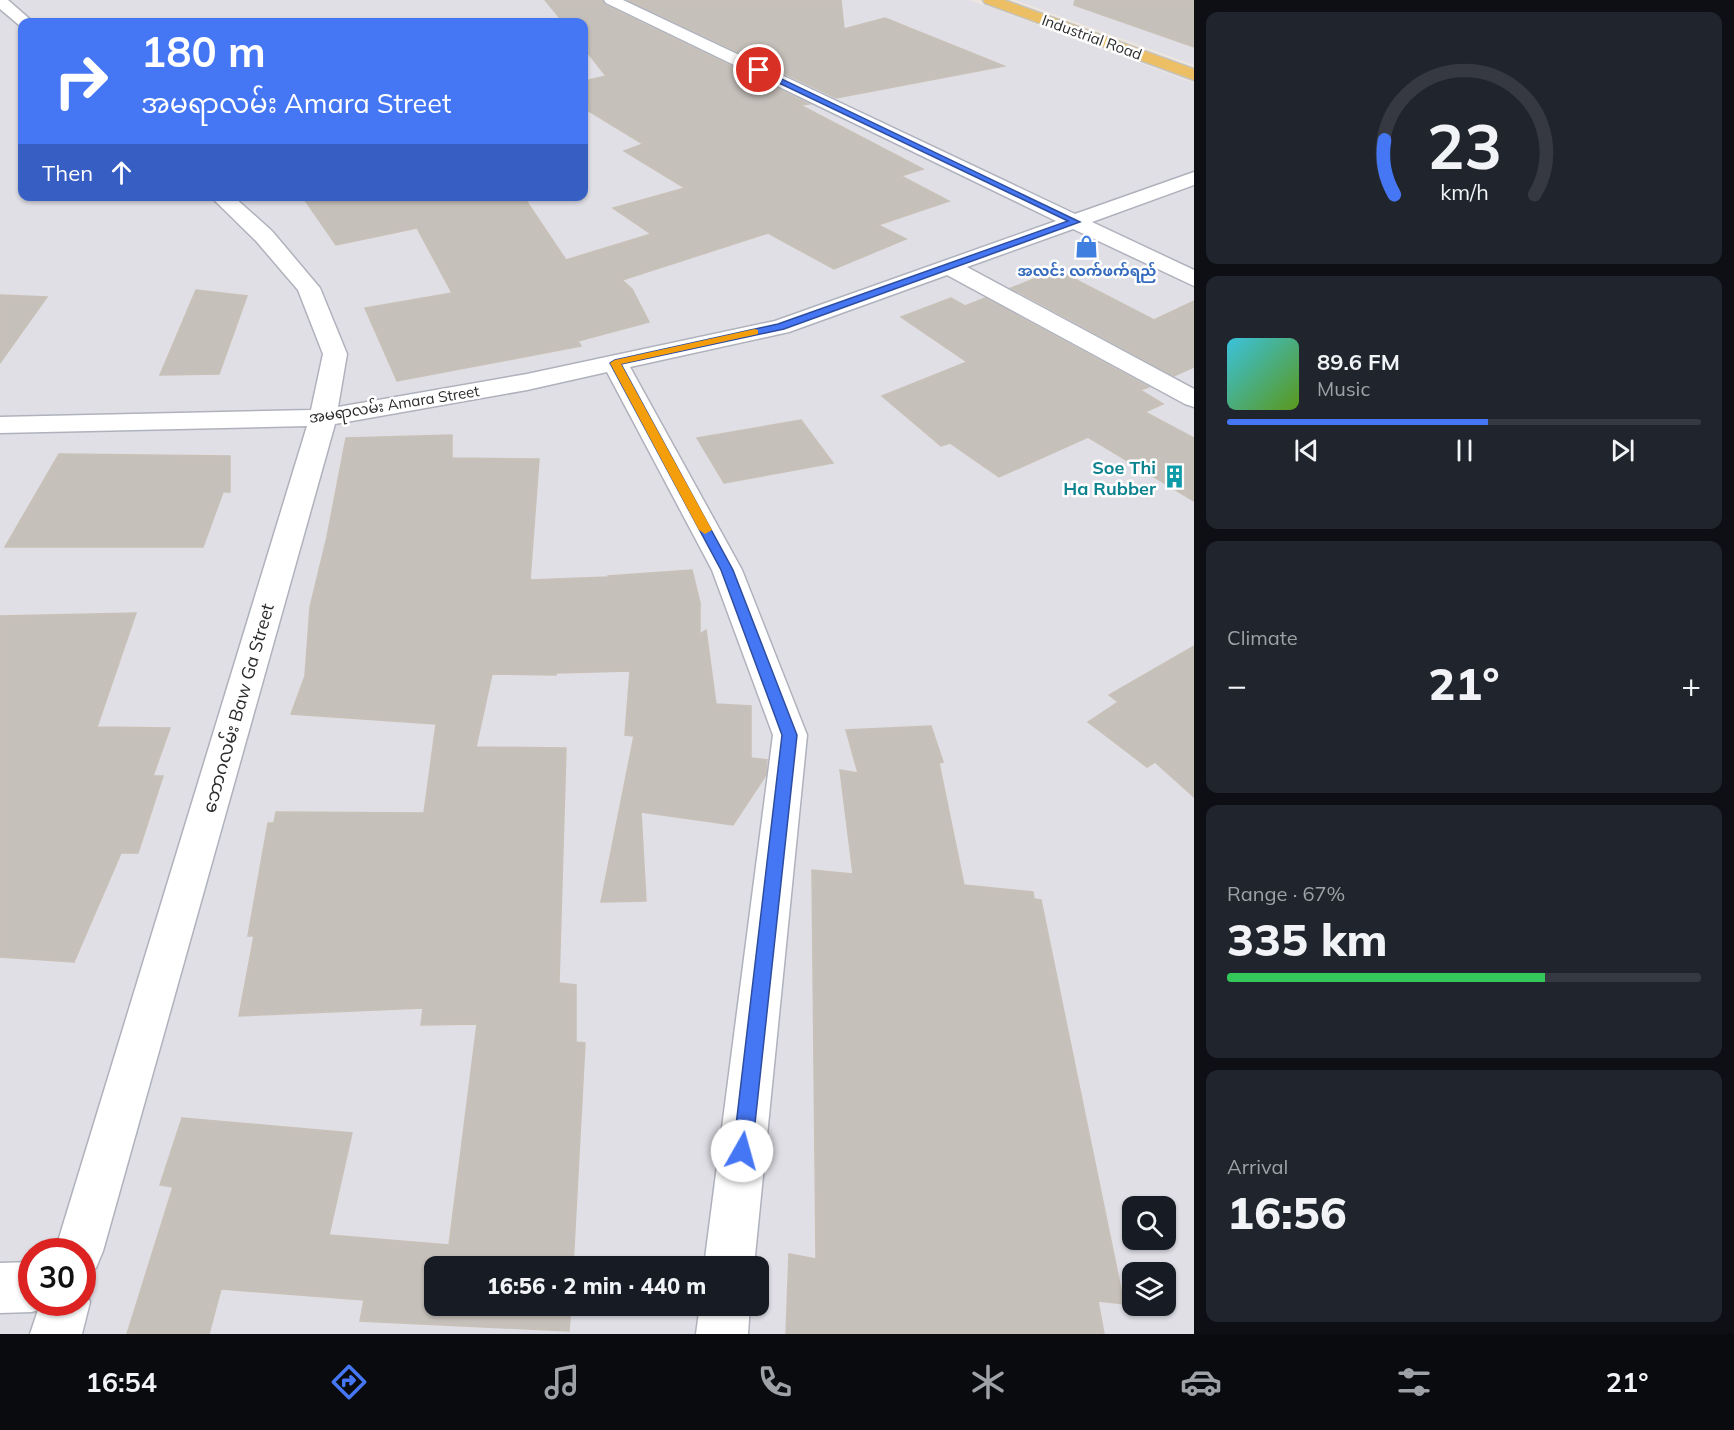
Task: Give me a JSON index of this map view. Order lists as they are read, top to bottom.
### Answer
{
  "streets": {
    "main road": ["Industrial Road"],
    "street": ["အမရာလမ်း Amara Street", "ဘောဂလမ်း Baw Ga Street"]
  },
  "crossings": [
    ["အမရာလမ်း Amara Street", "ဘောဂလမ်း Baw Ga Street"]
  ],
  "places": {
    "shop": ["အလင်း လက်ဖက်ရည်"],
    "building": ["Soe Thi Ha Rubber"]
  },
  "page": {
    "turn": ["180 m", "အမရာလမ်း Amara Street"],
    "then": "Then",
    "song": ["89.6 FM", "Music"],
    "tile": [
      "Climate",
      ["Range · 67%", "335 km"],
      ["Arrival", "16:56"]
    ],
    "heat": ["−", "21°", "+"],
    "limit": "30",
    "trip": "16:56 · 2 min · 440 m",
    "tabs": ["16:54", "21°"],
    "gauge": ["23", "km/h"]
  }
}
